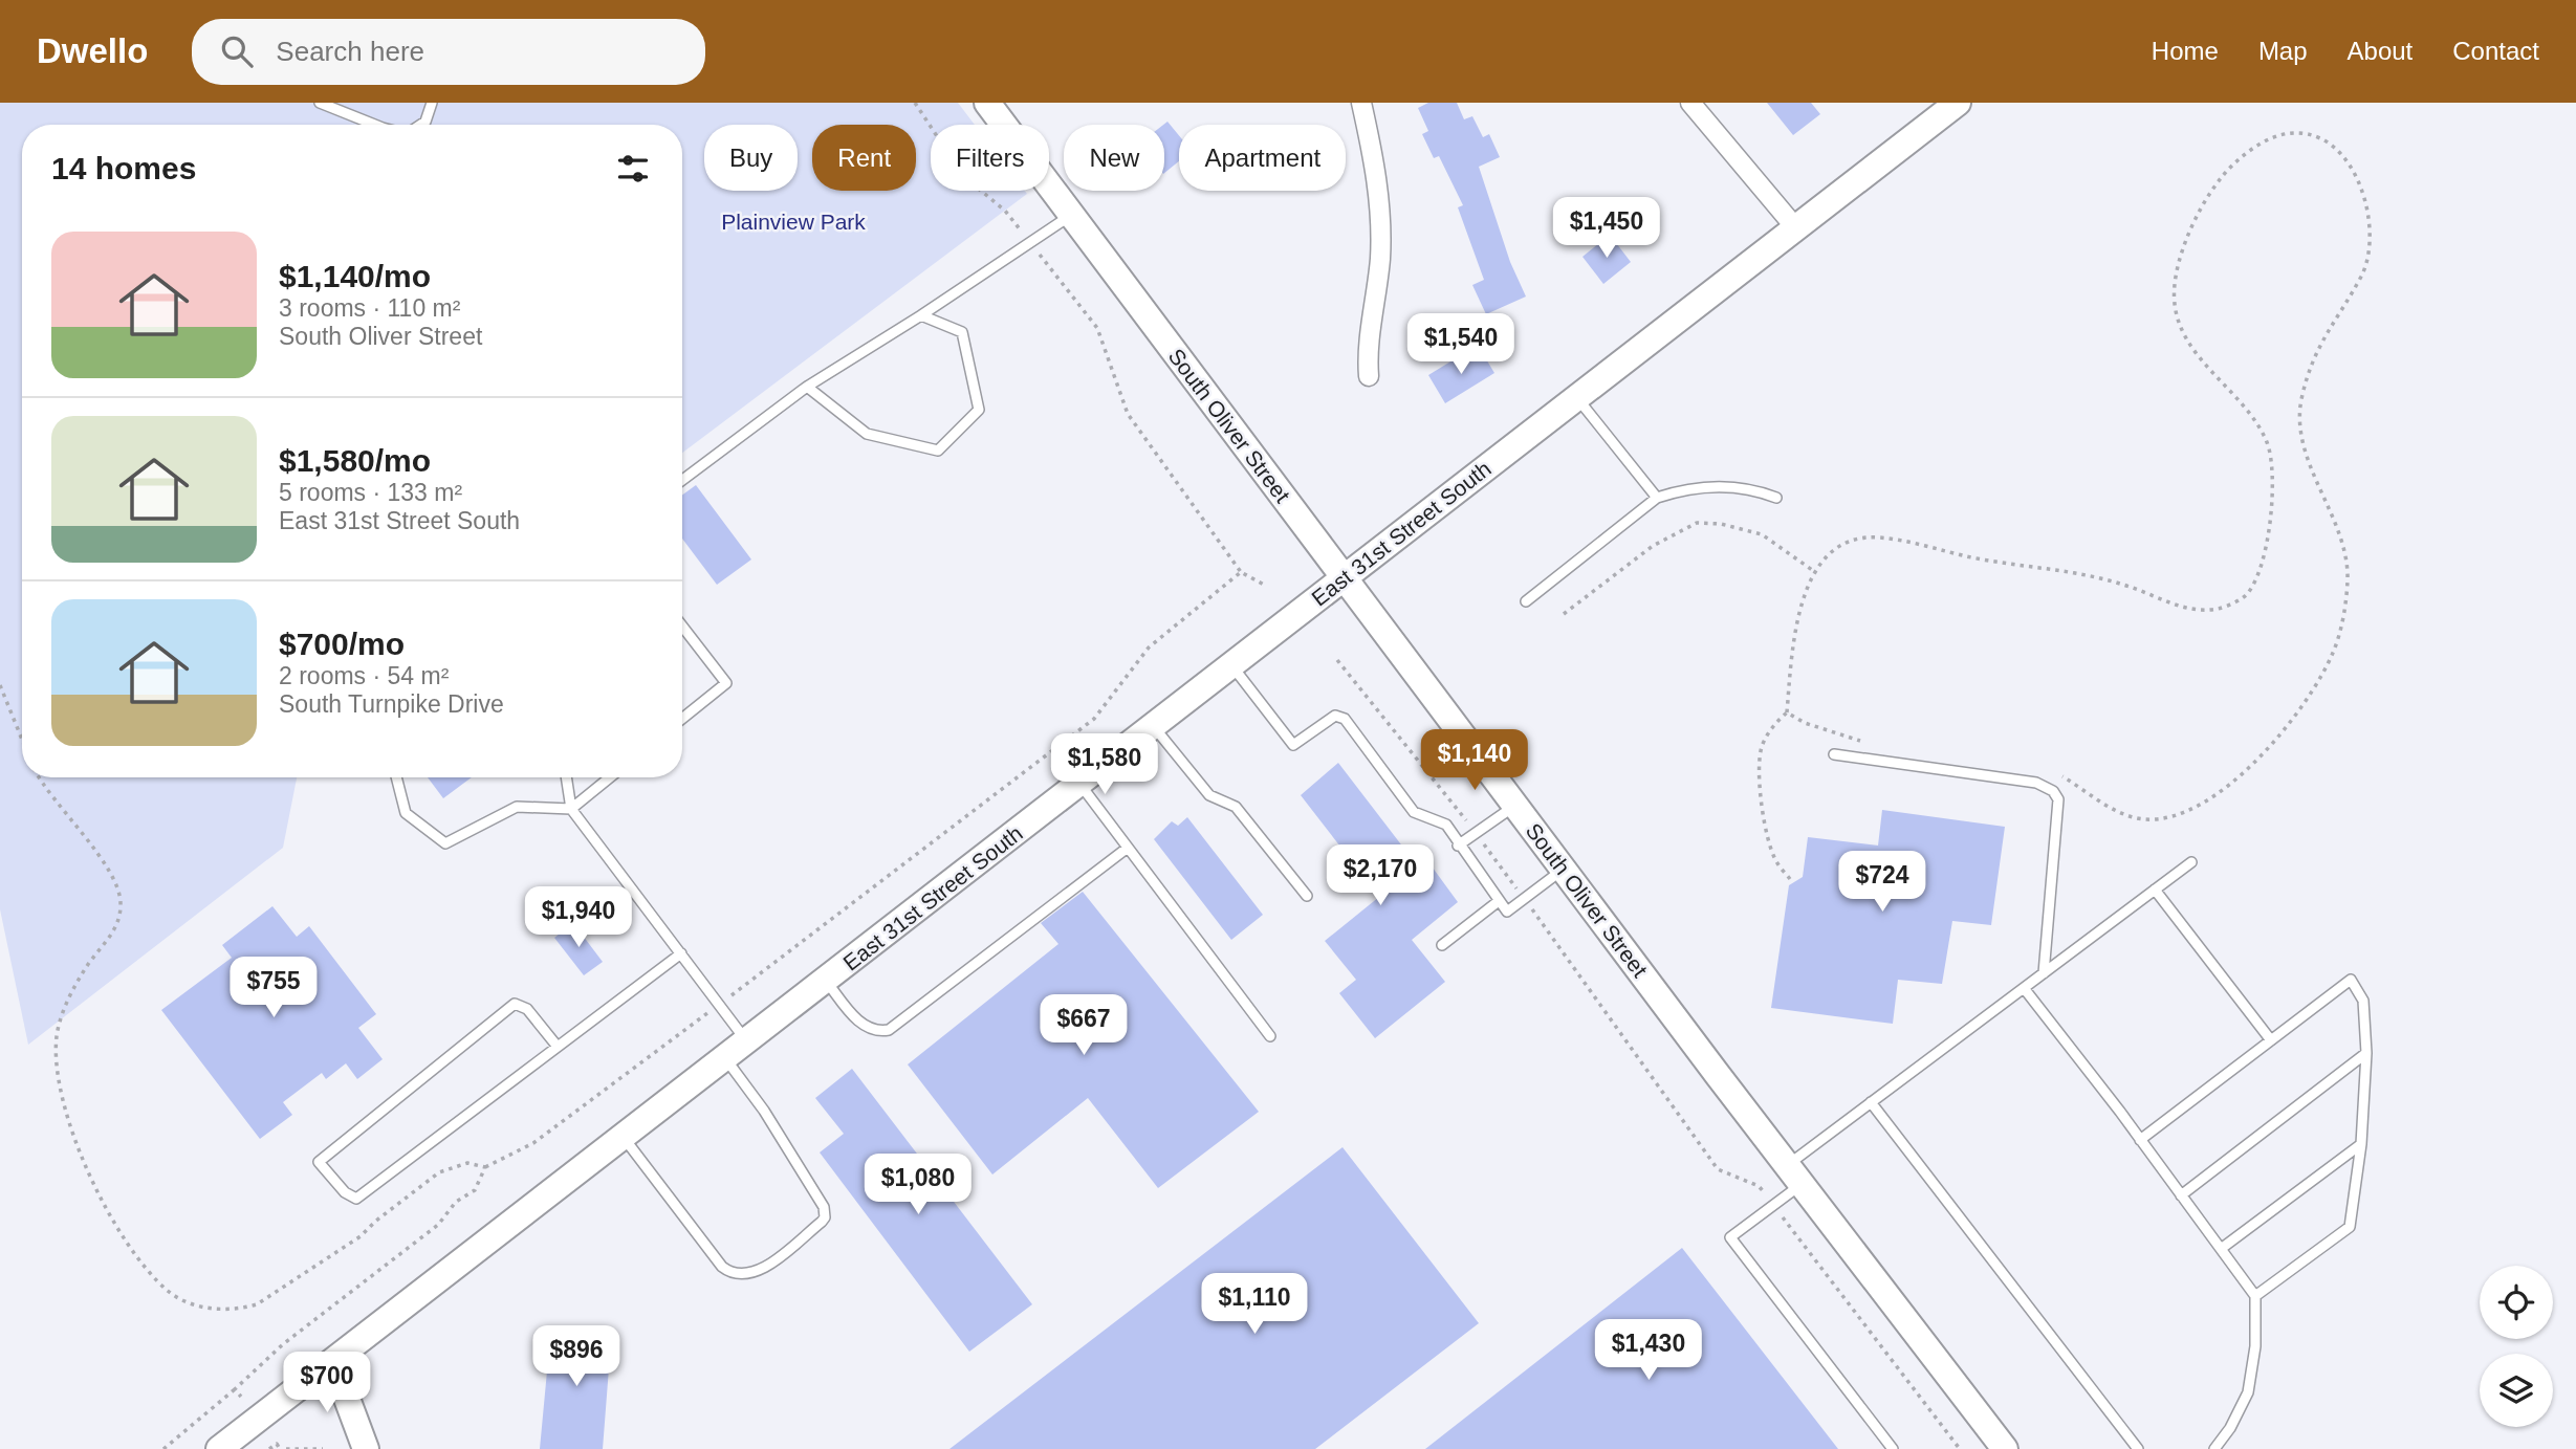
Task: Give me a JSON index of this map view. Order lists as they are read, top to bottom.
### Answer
{
  "streets": {
    "street": ["South Oliver Street", "East 31st Street South"]
  },
  "crossings": [
    ["South Oliver Street", "East 31st Street South"]
  ],
  "parks": ["Plainview Park"],
  "page": {
    "header": "Dwello",
    "search": "Search here",
    "nav": [
      "Home",
      "Map",
      "About",
      "Contact"
    ],
    "chip": [
      "Buy",
      "Rent",
      "Filters",
      "New",
      "Apartment"
    ],
    "heading": "14 homes",
    "price": [
      "$1,450",
      "$1,540",
      "$1,140",
      "$1,580",
      "$2,170",
      "$724",
      "$1,940",
      "$755",
      "$667",
      "$1,080",
      "$1,110",
      "$1,430",
      "$896",
      "$700"
    ],
    "list": [
      {
        "name": "$1,140/mo",
        "note": "3 rooms · 110 m² · South Oliver Street"
      },
      {
        "name": "$1,580/mo",
        "note": "5 rooms · 133 m² · East 31st Street South"
      },
      {
        "name": "$700/mo",
        "note": "2 rooms · 54 m² · South Turnpike Drive"
      }
    ]
  }
}
